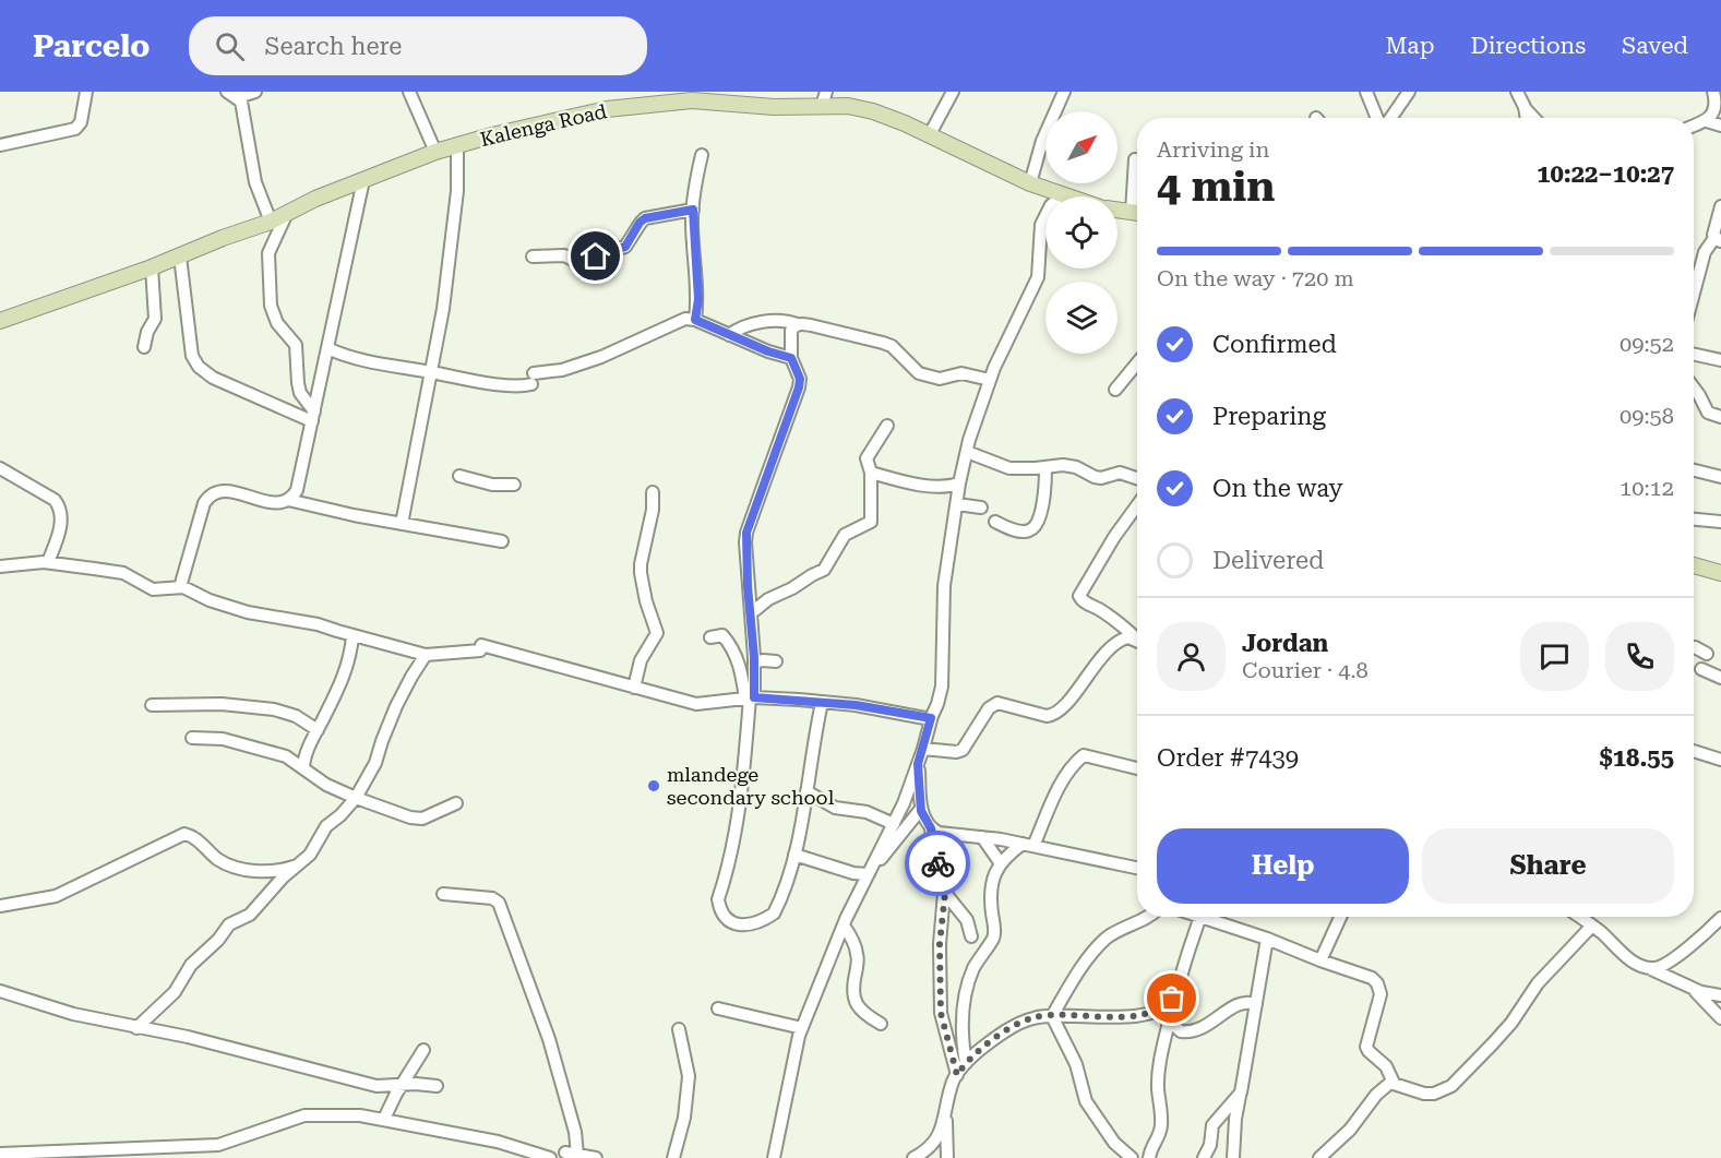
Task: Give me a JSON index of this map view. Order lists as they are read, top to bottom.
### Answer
{
  "streets": {
    "main road": ["Kalenga Road"]
  },
  "places": ["mlandege secondary school"],
  "north": "top right",
  "page": {
    "header": "Parcelo",
    "search": "Search here",
    "nav": ["Map", "Directions", "Saved"],
    "heading": ["4 min", "Arriving in", "10:22–10:27"],
    "panel": [
      "Jordan",
      "Courier · 4.8",
      "Order #7439",
      "$18.55"
    ],
    "bar": "On the way · 720 m",
    "list": [
      ["Confirmed", "09:52"],
      ["Preparing", "09:58"],
      ["On the way", "10:12"],
      "Delivered"
    ],
    "buttons": ["Help", "Share"]
  }
}
